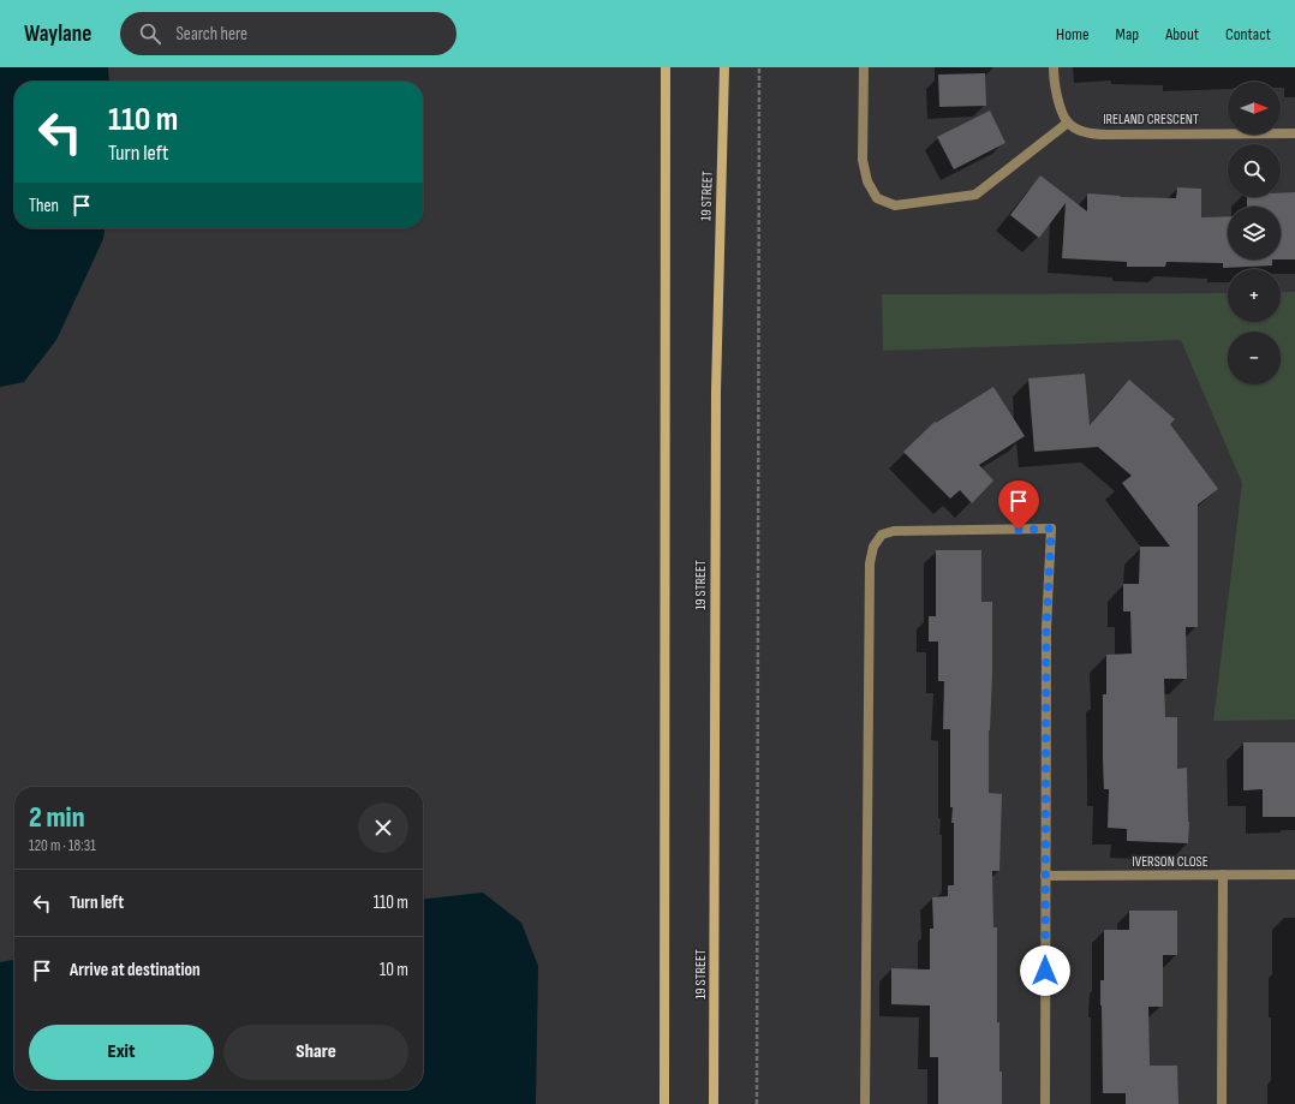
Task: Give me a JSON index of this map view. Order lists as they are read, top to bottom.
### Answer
{
  "streets": {
    "main road": ["19 STREET"],
    "street": ["IRELAND CRESCENT", "IVERSON CLOSE"]
  },
  "north": "right",
  "page": {
    "header": "Waylane",
    "search": "Search here",
    "nav": [
      "Home",
      "Map",
      "About",
      "Contact"
    ],
    "map_buttons": ["+", "−"],
    "turn": ["110 m", "Turn left"],
    "then": "Then",
    "heading": ["2 min", "120 m · 18:31"],
    "list": [
      {
        "name": "Turn left",
        "value": "110 m"
      },
      {
        "name": "Arrive at destination",
        "value": "10 m"
      }
    ],
    "buttons": ["Exit", "Share"]
  }
}
